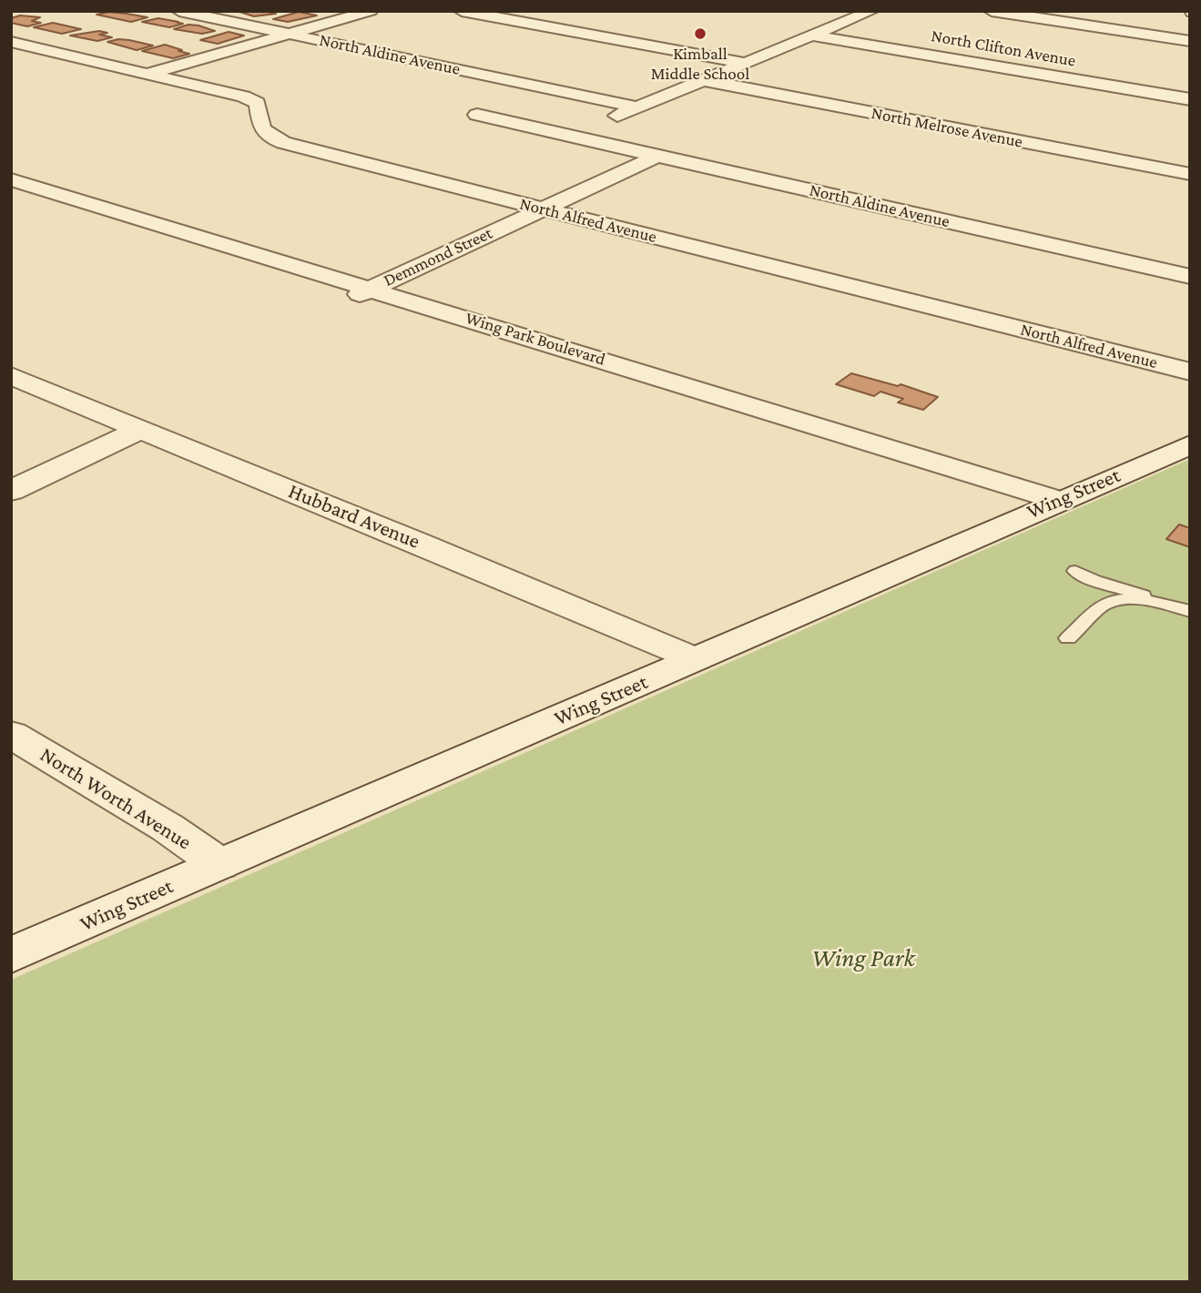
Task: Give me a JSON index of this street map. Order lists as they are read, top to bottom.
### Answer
{
  "streets": {
    "street": [
      "North Clifton Avenue",
      "North Aldine Avenue",
      "North Melrose Avenue",
      "North Alfred Avenue",
      "Demmond Street",
      "Wing Park Boulevard",
      "Wing Street",
      "Hubbard Avenue",
      "North Worth Avenue"
    ]
  },
  "crossings": [
    ["North Aldine Avenue", "Demmond Street"],
    ["North Alfred Avenue", "Demmond Street"],
    ["Demmond Street", "Wing Park Boulevard"],
    ["Wing Park Boulevard", "Wing Street"],
    ["Wing Street", "Hubbard Avenue"],
    ["Wing Street", "North Worth Avenue"]
  ],
  "parks": ["Wing Park"],
  "places": ["Kimball Middle School"]
}
